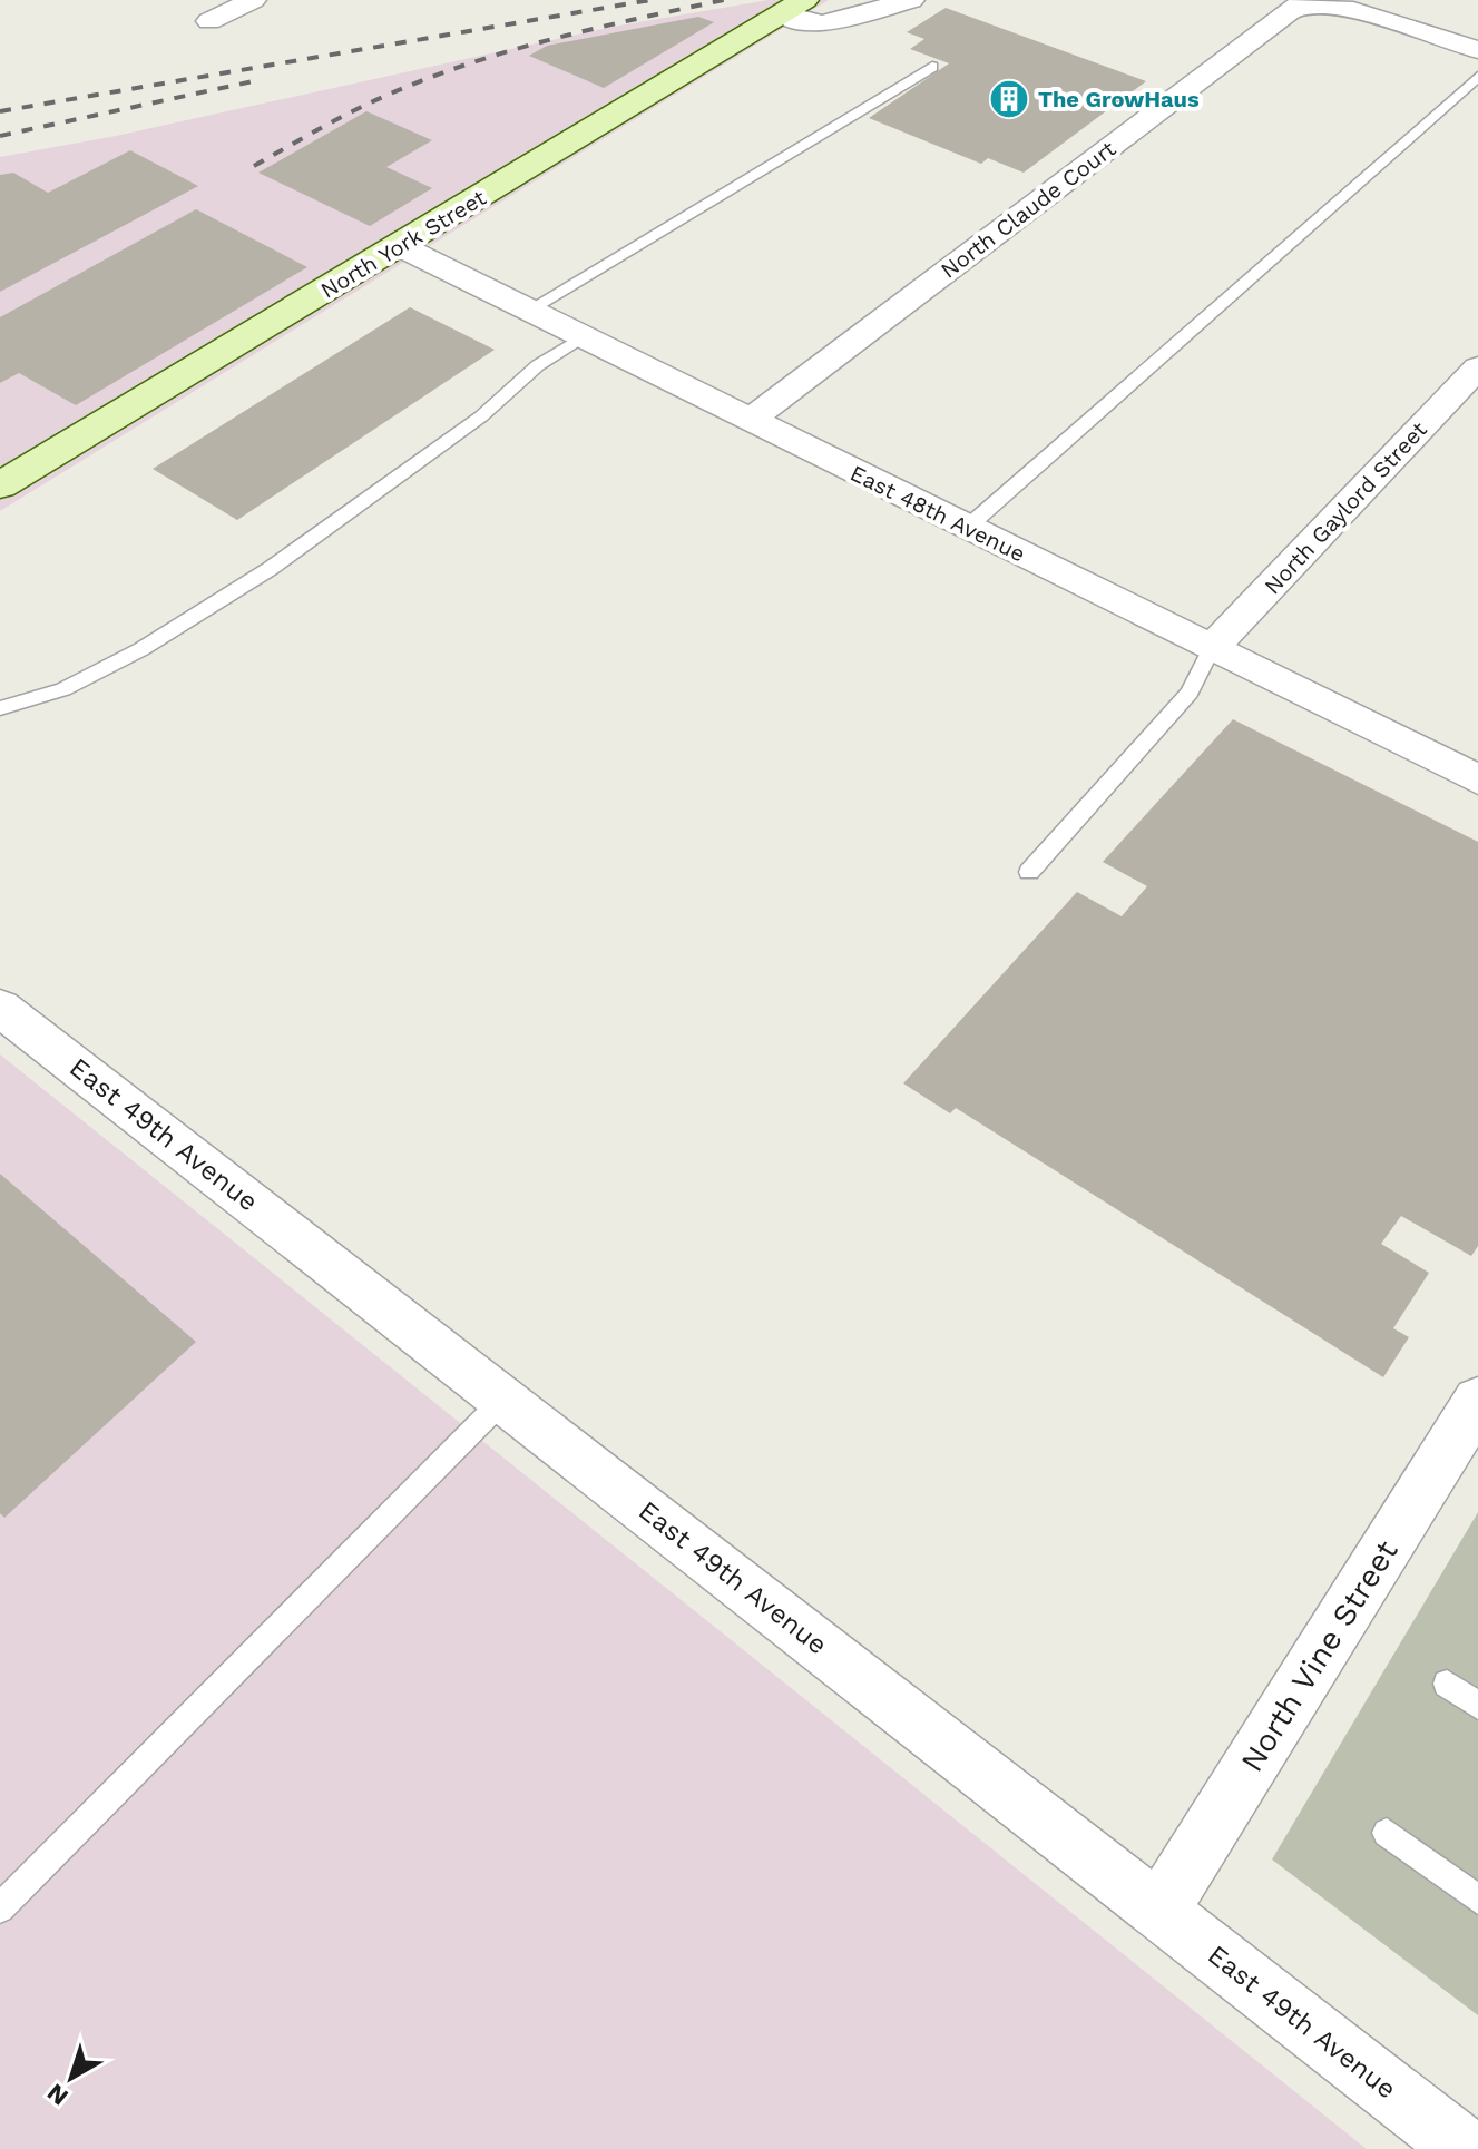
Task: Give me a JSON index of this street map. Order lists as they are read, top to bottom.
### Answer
{
  "streets": {
    "street": [
      "North Claude Court",
      "North York Street",
      "North Gaylord Street",
      "East 48th Avenue",
      "East 49th Avenue",
      "North Vine Street"
    ]
  },
  "crossings": [
    ["North Claude Court", "East 48th Avenue"],
    ["North York Street", "East 48th Avenue"],
    ["North Gaylord Street", "East 48th Avenue"],
    ["East 49th Avenue", "North Vine Street"]
  ],
  "places": {
    "building": ["The GrowHaus"]
  },
  "north": "bottom left"
}
